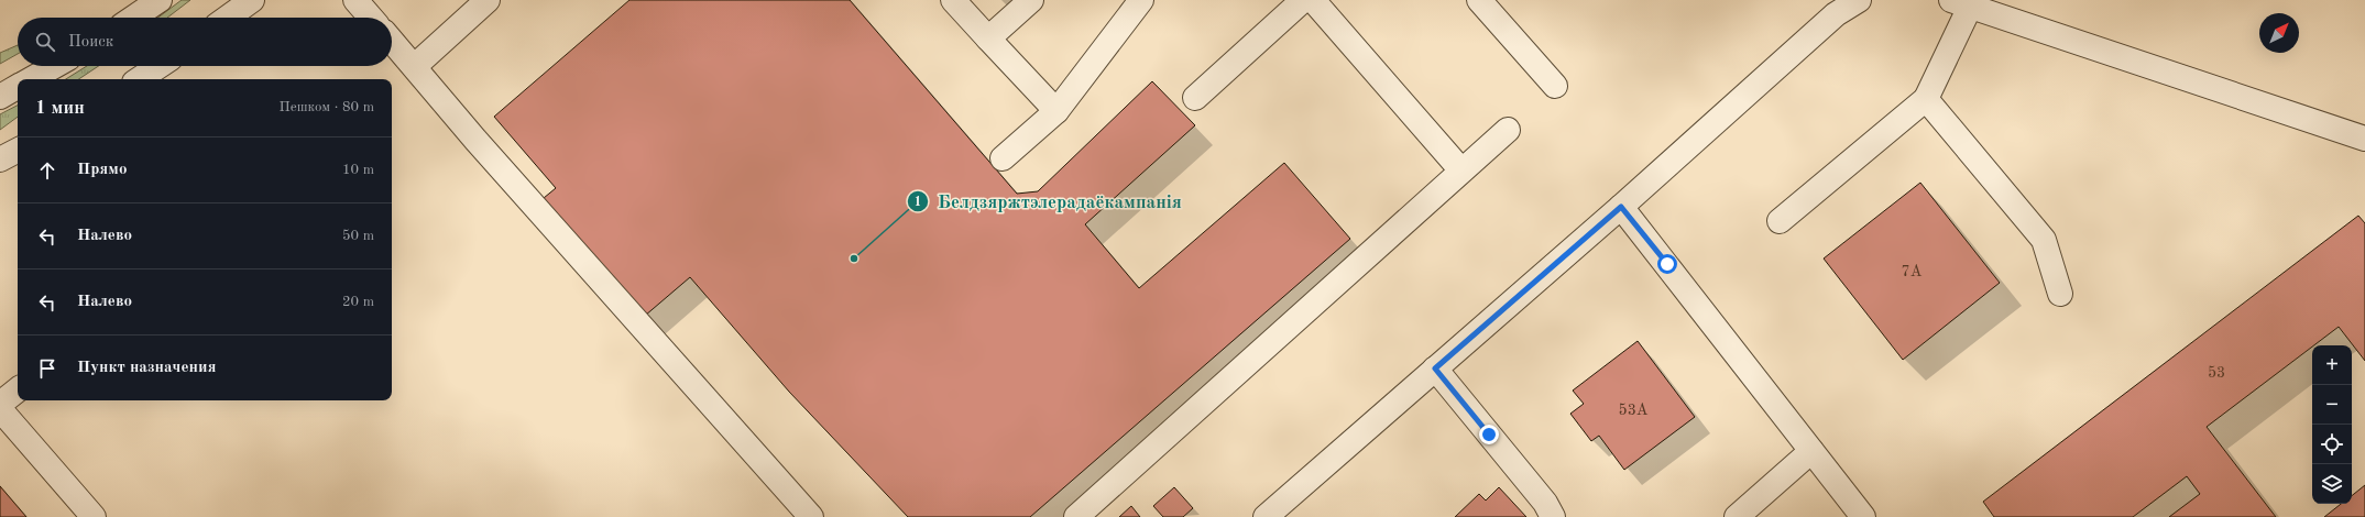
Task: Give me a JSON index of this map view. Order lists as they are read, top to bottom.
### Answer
{
  "places": ["Белдзяржтэлерадаёкампанія"],
  "house_numbers": ["7А", "53", "53А"],
  "north": "top right",
  "page": {
    "search": "Поиск",
    "heading": ["1 мин", "Пешком · 80 m"],
    "list": [
      ["Прямо", "10 m"],
      ["Налево", "50 m"],
      ["Налево", "20 m"],
      "Пункт назначения"
    ],
    "map_buttons": ["+", "−"]
  }
}
